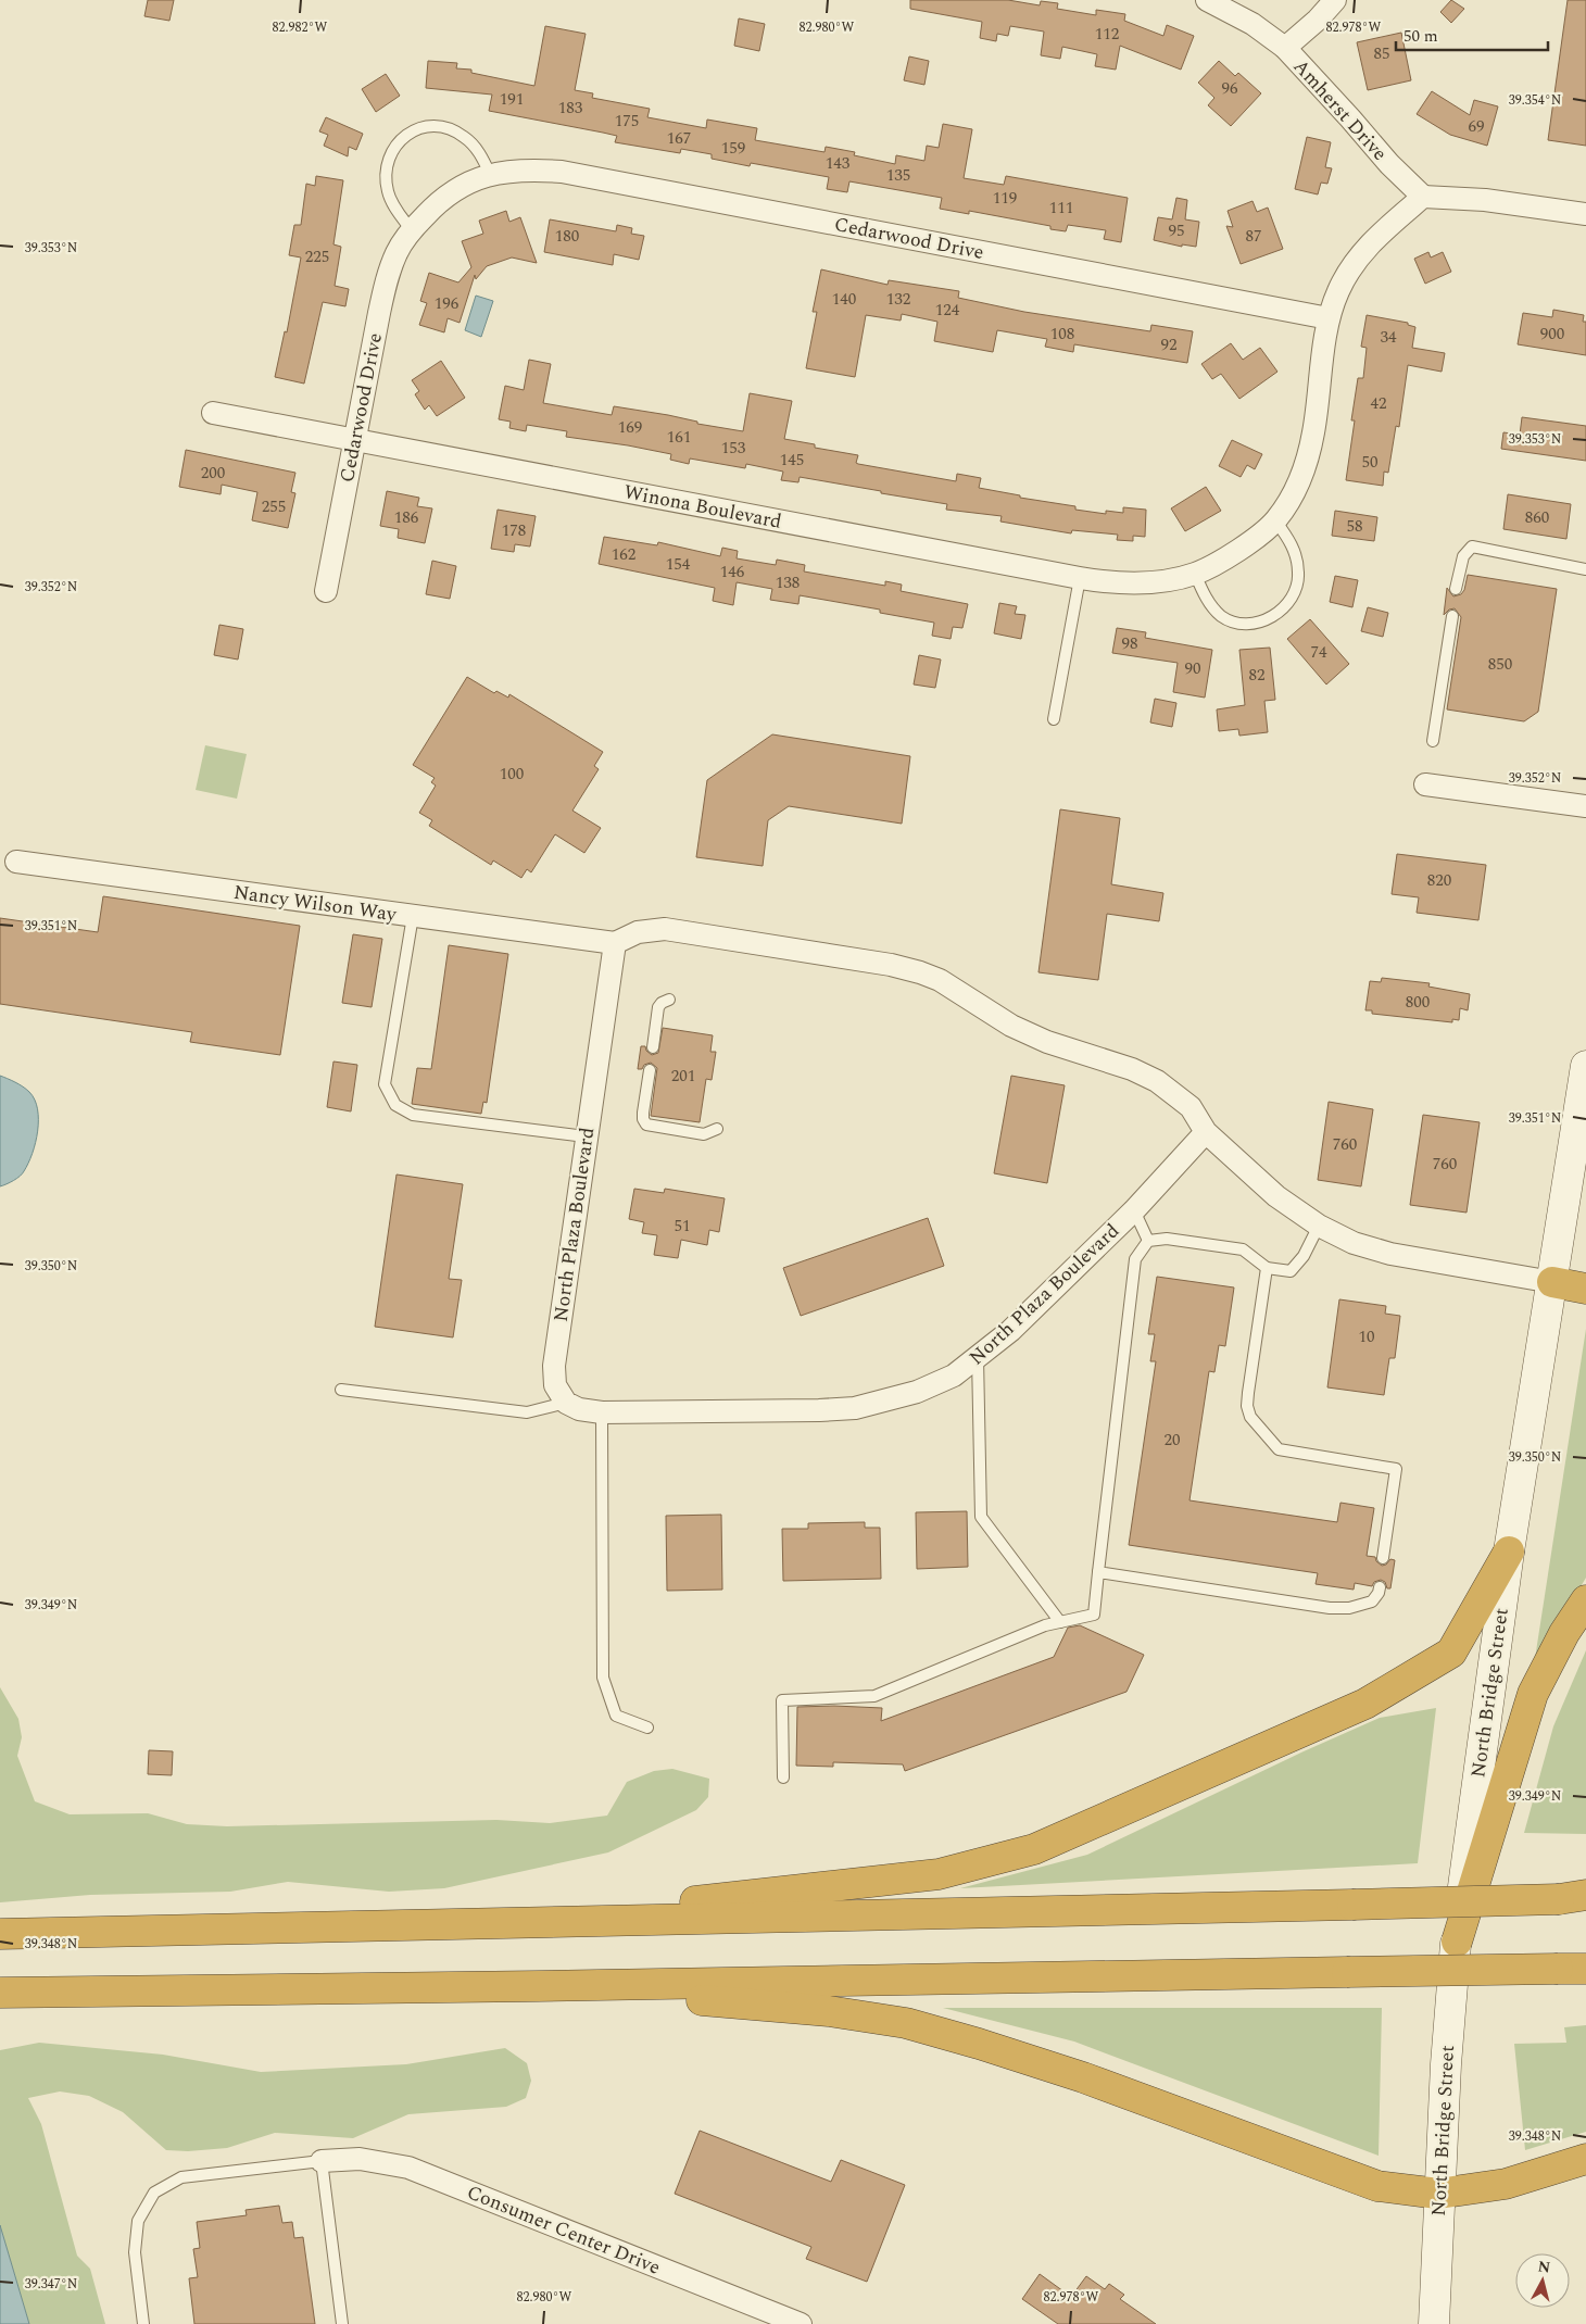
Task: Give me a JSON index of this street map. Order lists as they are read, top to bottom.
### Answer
{
  "streets": {
    "main road": ["North Bridge Street"],
    "street": [
      "Amherst Drive",
      "Cedarwood Drive",
      "Winona Boulevard",
      "Nancy Wilson Way",
      "North Plaza Boulevard",
      "Consumer Center Drive"
    ]
  },
  "crossings": [
    ["Amherst Drive", "Winona Boulevard"],
    ["Cedarwood Drive", "Winona Boulevard"],
    ["Nancy Wilson Way", "North Plaza Boulevard"]
  ],
  "house_numbers": [
    "112",
    "85",
    "96",
    "191",
    "183",
    "175",
    "69",
    "167",
    "159",
    "143",
    "135",
    "119",
    "111",
    "95",
    "180",
    "87",
    "225",
    "140",
    "132",
    "196",
    "124",
    "108",
    "900",
    "34",
    "92",
    "42",
    "169",
    "161",
    "153",
    "145",
    "50",
    "200",
    "255",
    "186",
    "860",
    "58",
    "178",
    "162",
    "154",
    "146",
    "138",
    "98",
    "74",
    "850",
    "90",
    "82",
    "100",
    "820",
    "800",
    "201",
    "760",
    "760",
    "51",
    "10",
    "20"
  ],
  "scale_bar": "50 m",
  "north": "top",
  "coordinates": [
    "82.982°W",
    "82.980°W",
    "82.978°W",
    "39.354°N",
    "39.353°N",
    "39.352°N",
    "39.351°N",
    "39.350°N",
    "39.349°N",
    "39.348°N",
    "39.347°N"
  ]
}
